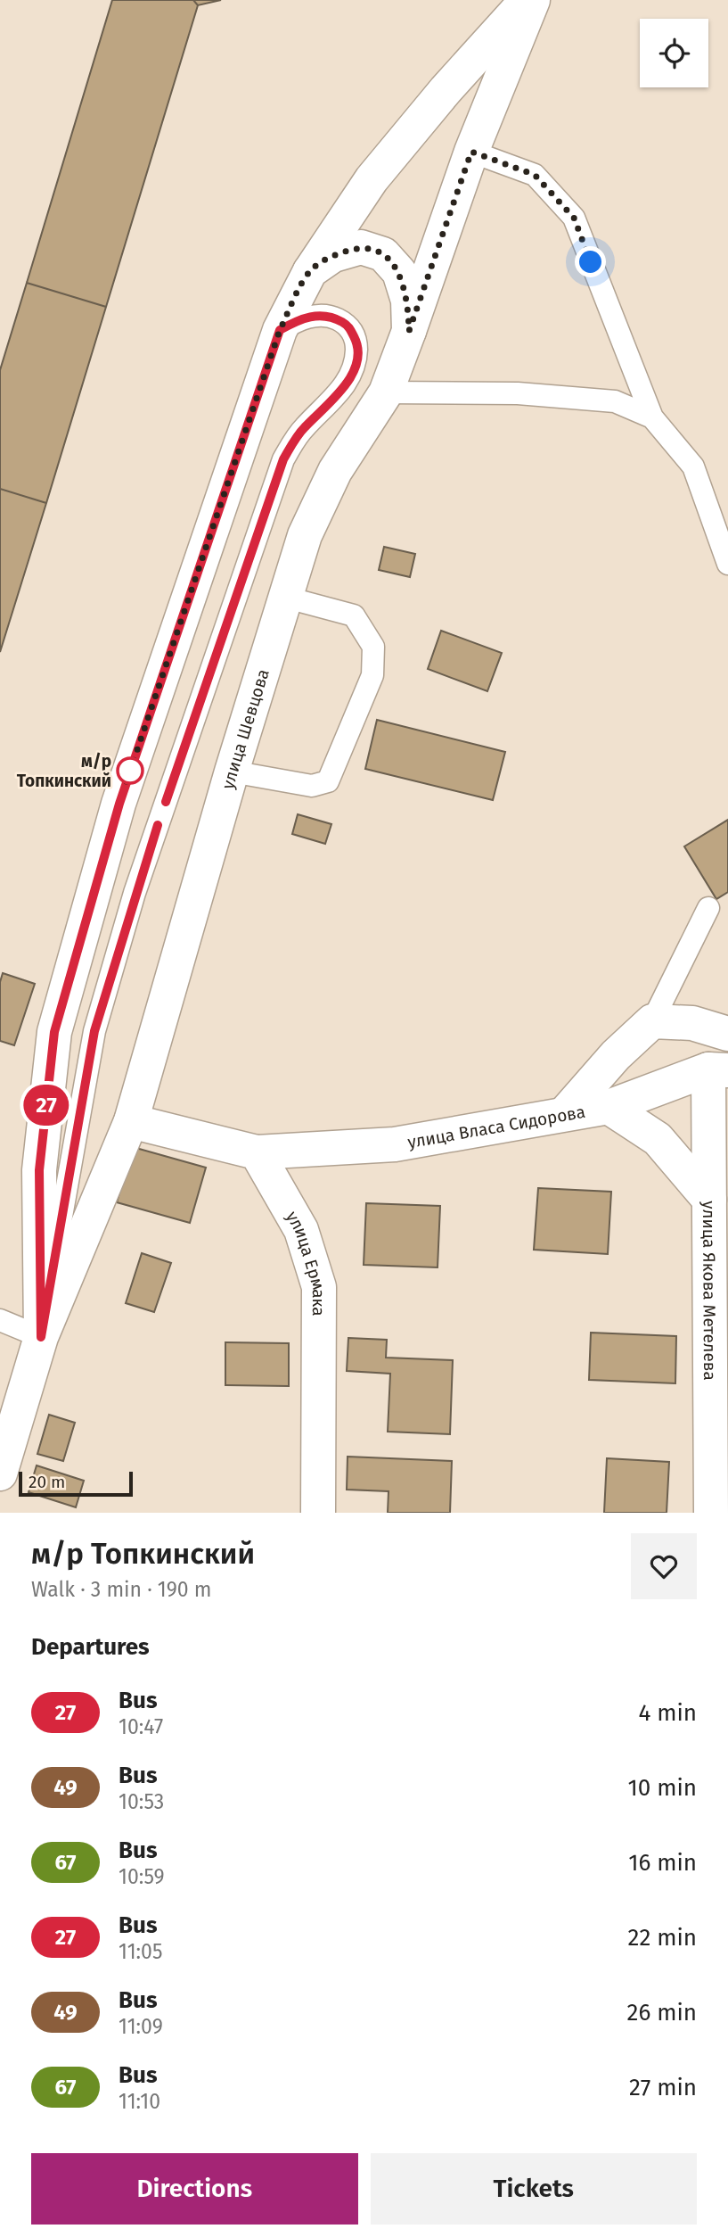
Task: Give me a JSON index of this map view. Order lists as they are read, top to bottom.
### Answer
{
  "streets": {
    "main road": [
      "улица Шевцова",
      "улица Власа Сидорова",
      "улица Ермака",
      "улица Якова Метелева"
    ]
  },
  "crossings": [
    ["улица Власа Сидорова", "улица Ермака"],
    ["улица Власа Сидорова", "улица Якова Метелева"]
  ],
  "places": ["м/р Топкинский"],
  "lines": ["bus line 27"],
  "scale_bar": "20 m",
  "page": {
    "on_map": "27",
    "scale": "20 m",
    "heading": [
      ["м/р Топкинский", "Walk · 3 min · 190 m"],
      "Departures"
    ],
    "list": [
      {
        "mark": "27",
        "name": "Bus",
        "note": "10:47",
        "value": "4 min"
      },
      {
        "mark": "49",
        "name": "Bus",
        "note": "10:53",
        "value": "10 min"
      },
      {
        "mark": "67",
        "name": "Bus",
        "note": "10:59",
        "value": "16 min"
      },
      {
        "mark": "27",
        "name": "Bus",
        "note": "11:05",
        "value": "22 min"
      },
      {
        "mark": "49",
        "name": "Bus",
        "note": "11:09",
        "value": "26 min"
      },
      {
        "mark": "67",
        "name": "Bus",
        "note": "11:10",
        "value": "27 min"
      }
    ],
    "buttons": ["Directions", "Tickets"]
  }
}
